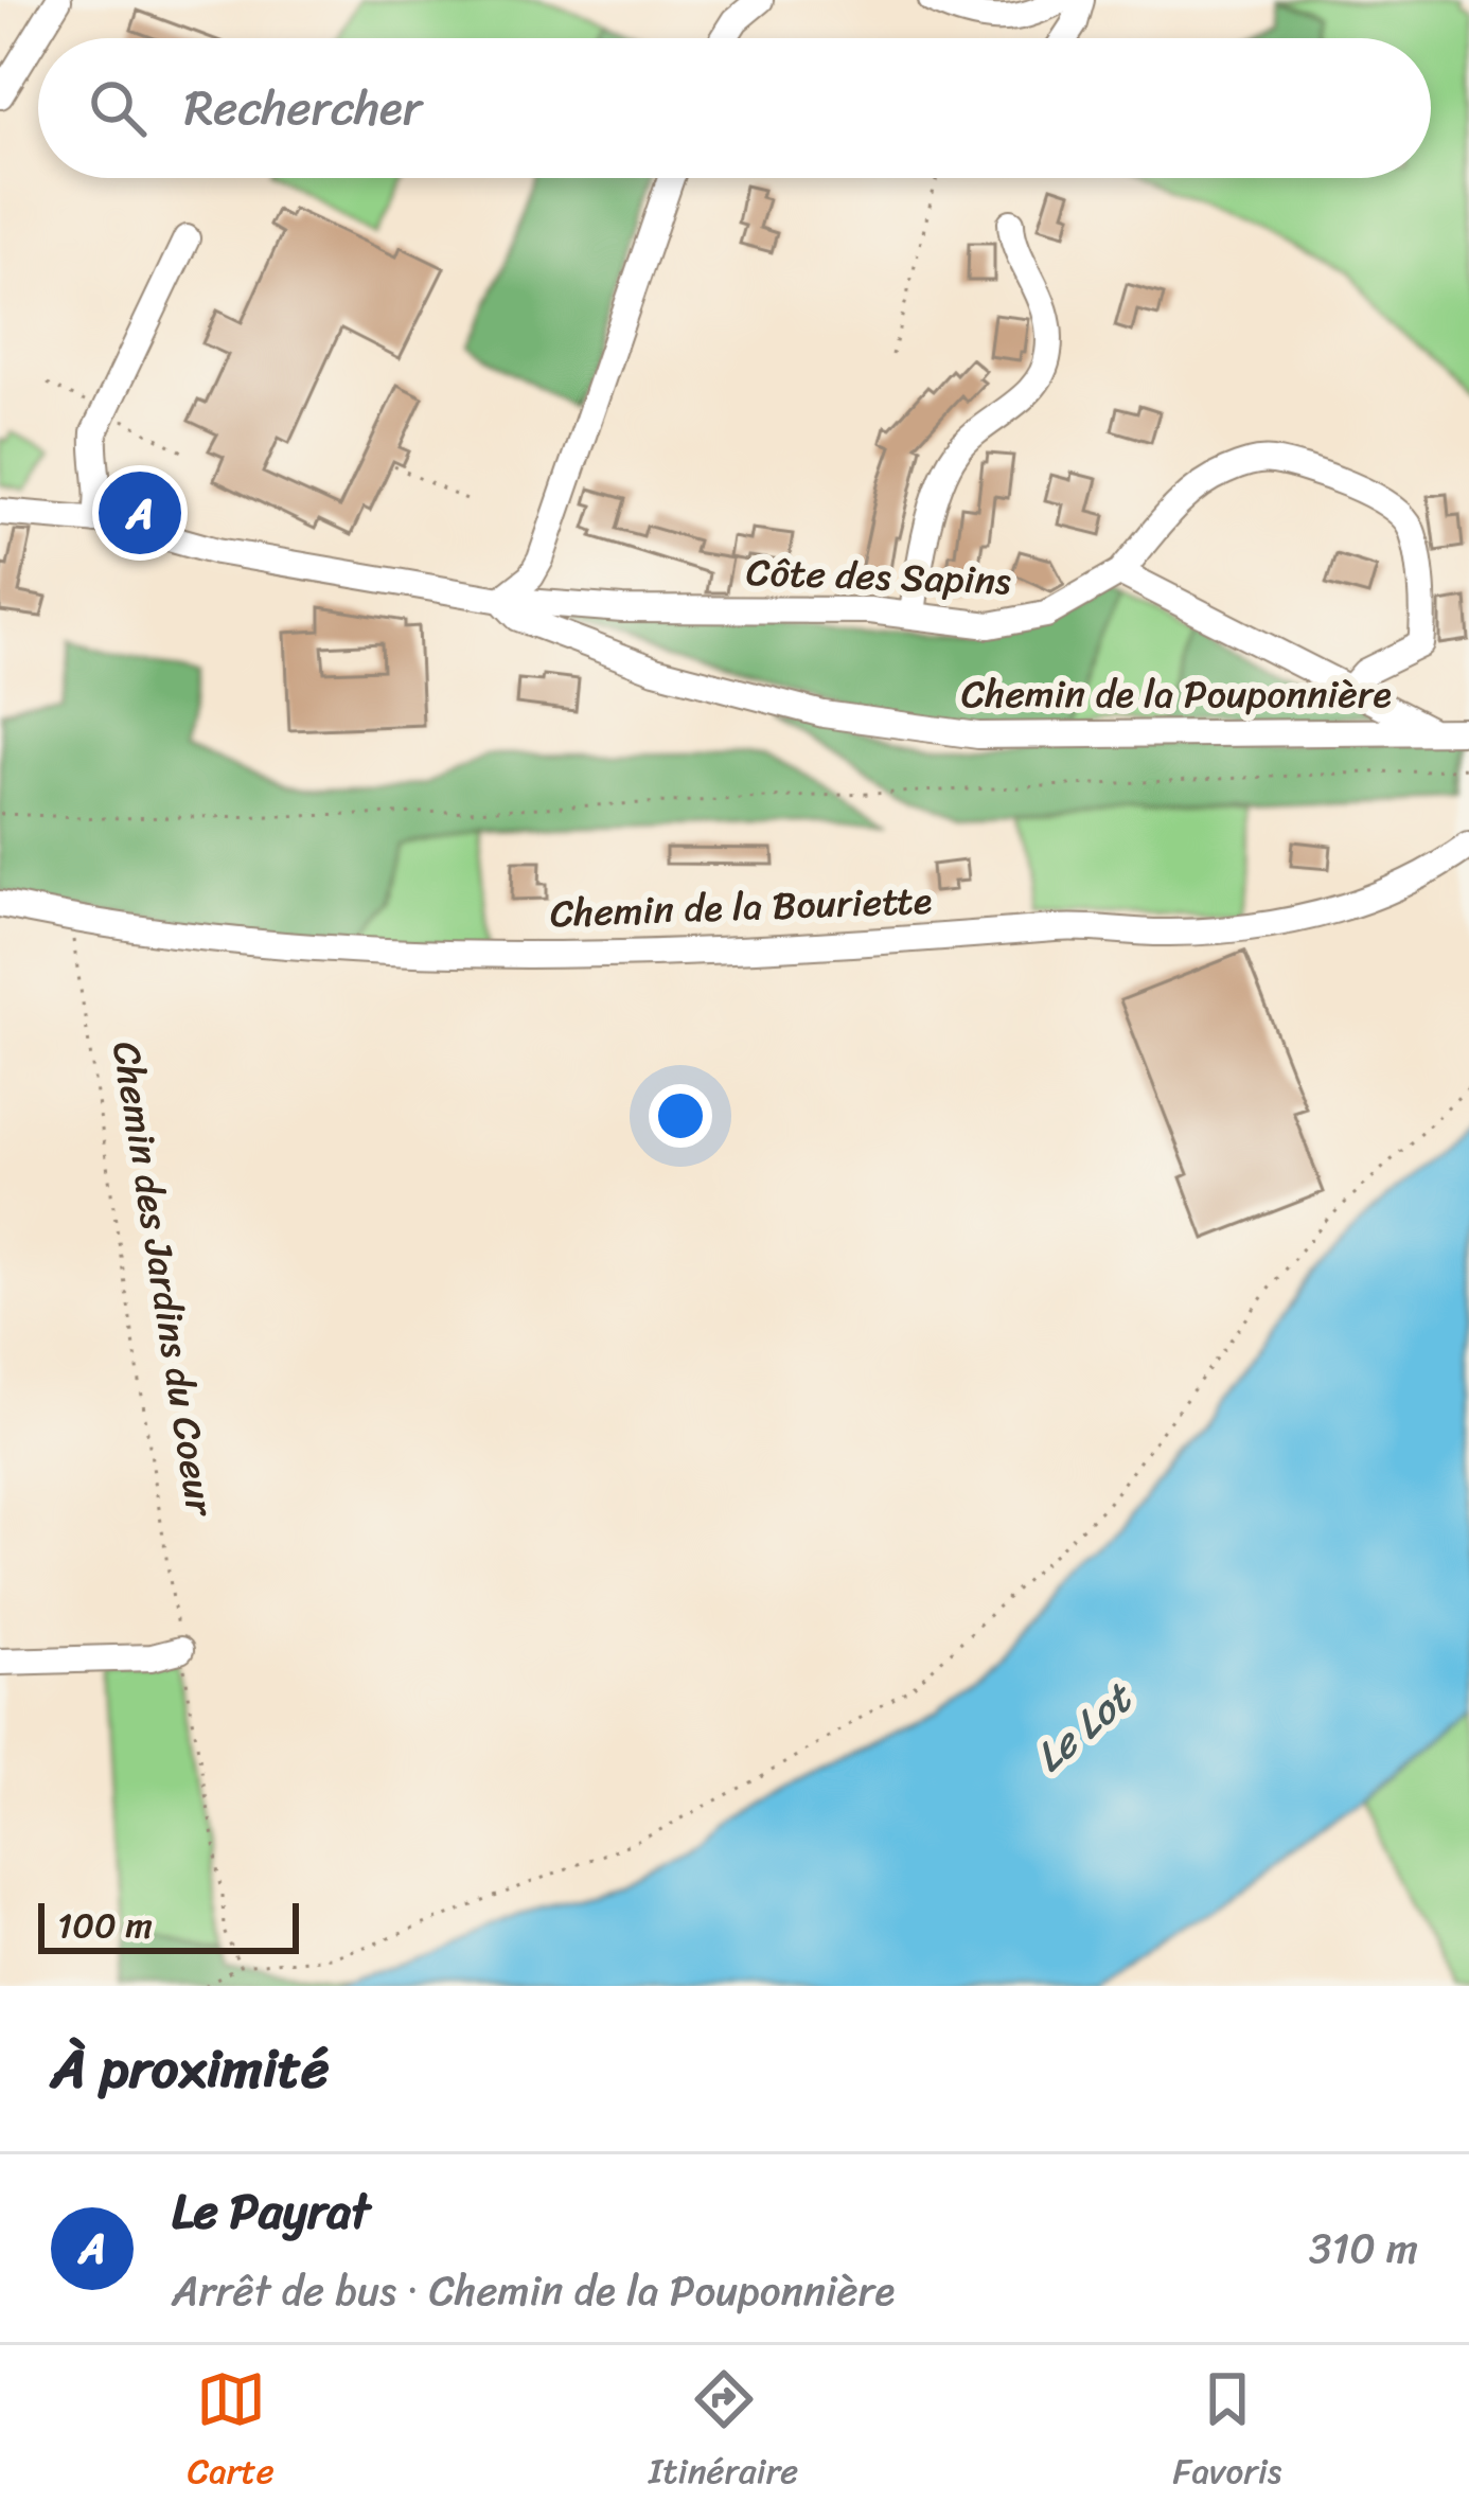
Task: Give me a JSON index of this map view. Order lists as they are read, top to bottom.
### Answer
{
  "streets": {
    "street": ["Côte des Sapins", "Chemin de la Pouponnière", "Chemin de la Bouriette"],
    "path": ["Chemin des Jardins du Coeur"]
  },
  "crossings": [
    ["Côte des Sapins", "Chemin de la Pouponnière"],
    ["Chemin de la Bouriette", "Chemin des Jardins du Coeur"]
  ],
  "water": ["Le Lot"],
  "scale_bar": "100 m",
  "page": {
    "search": "Rechercher",
    "pins": "A",
    "scale": "100 m",
    "heading": "À proximité",
    "list": [
      {
        "mark": "A",
        "name": "Le Payrat",
        "note": "Arrêt de bus · Chemin de la Pouponnière",
        "value": "310 m"
      }
    ],
    "nav": ["Carte", "Itinéraire", "Favoris"]
  }
}
